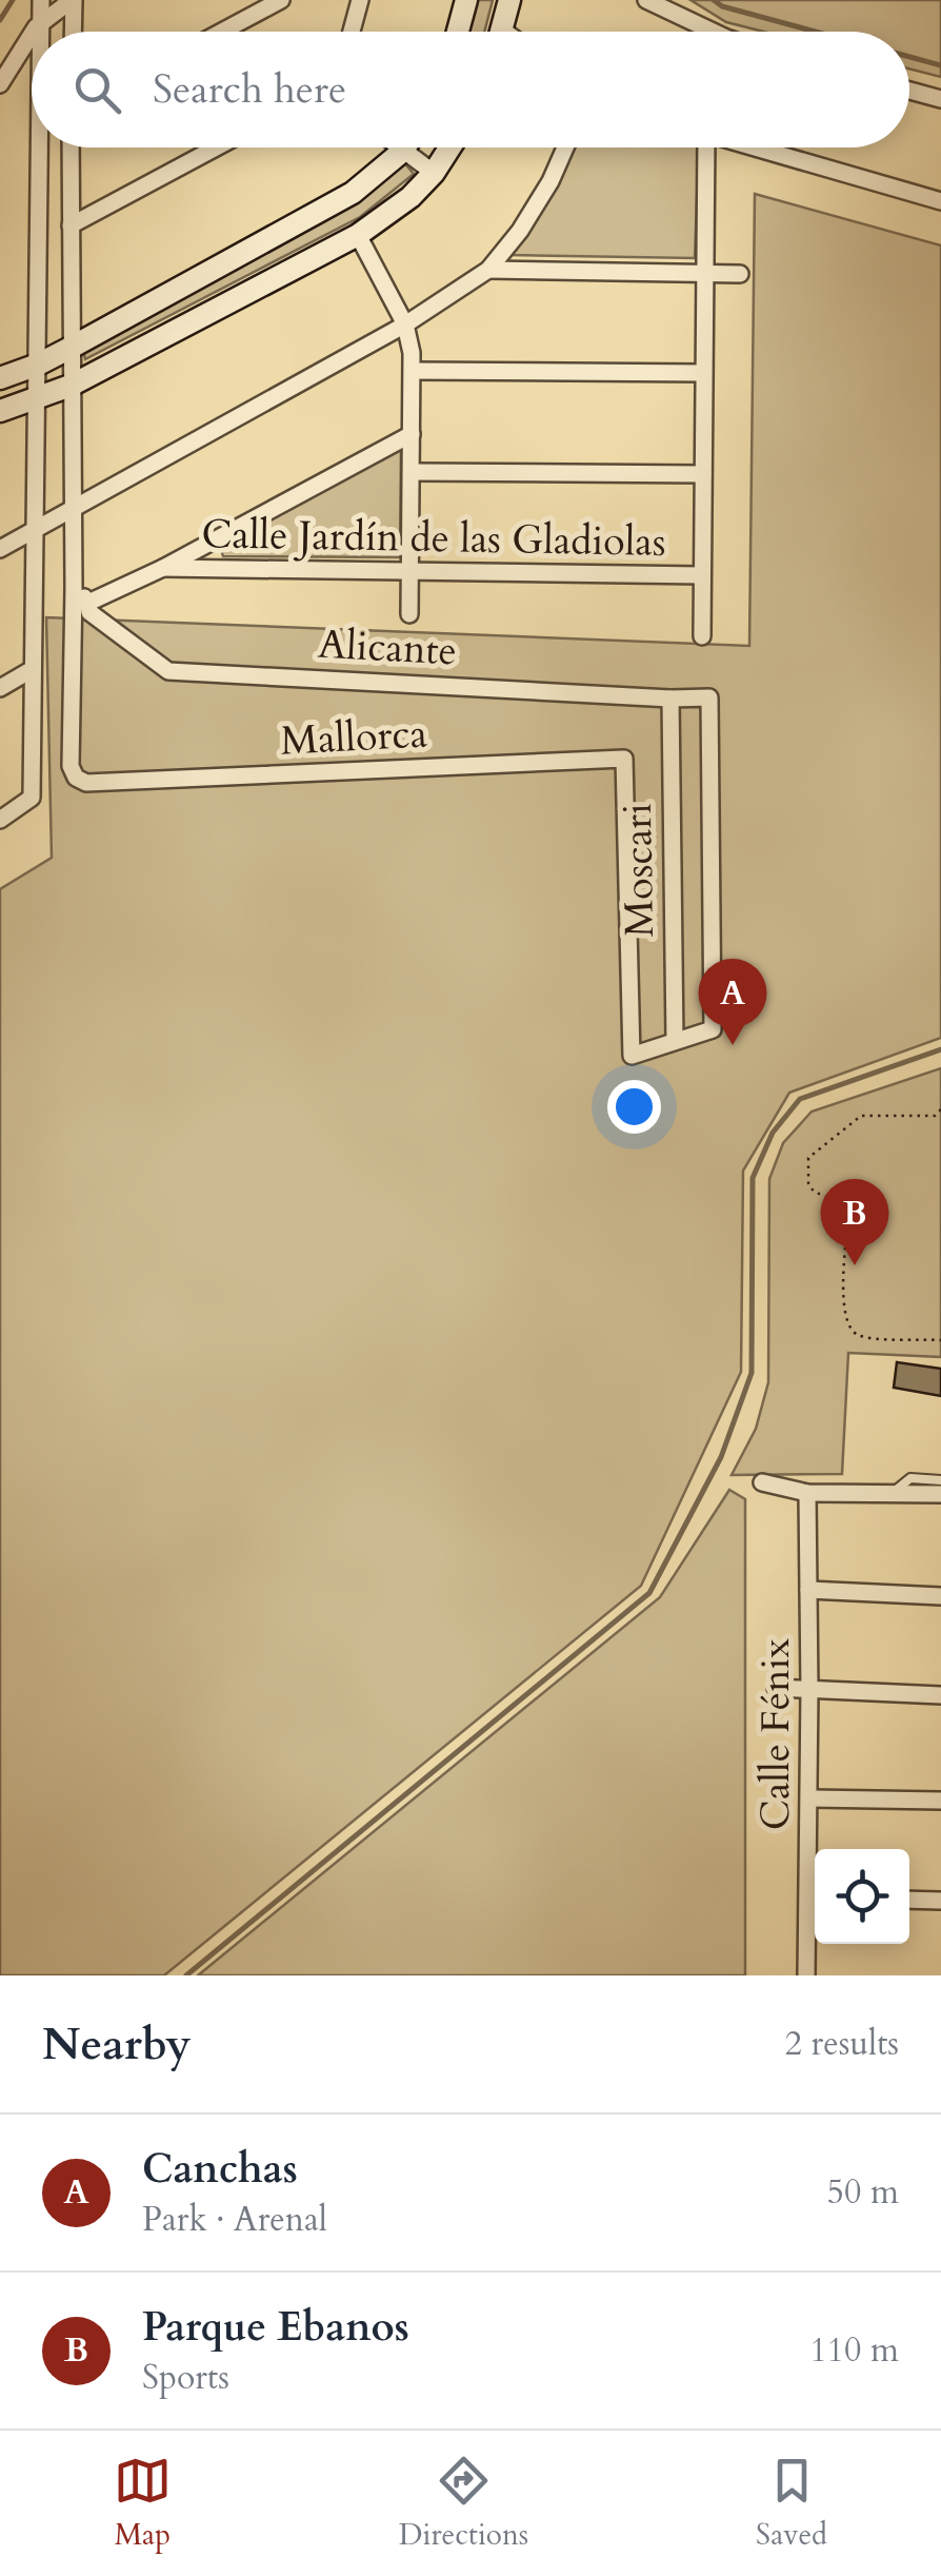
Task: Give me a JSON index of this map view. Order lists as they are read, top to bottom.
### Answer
{
  "streets": {
    "street": [
      "Calle Jardín de las Gladiolas",
      "Alicante",
      "Mallorca",
      "Moscari",
      "Calle Fénix"
    ]
  },
  "crossings": [
    ["Alicante", "Mallorca"],
    ["Alicante", "Moscari"],
    ["Mallorca", "Moscari"]
  ],
  "page": {
    "search": "Search here",
    "pins": ["A", "B"],
    "heading": ["Nearby", "2 results"],
    "list": [
      {
        "mark": "A",
        "name": "Canchas",
        "note": "Park · Arenal",
        "value": "50 m"
      },
      {
        "mark": "B",
        "name": "Parque Ebanos",
        "note": "Sports",
        "value": "110 m"
      }
    ],
    "nav": ["Map", "Directions", "Saved"]
  }
}
